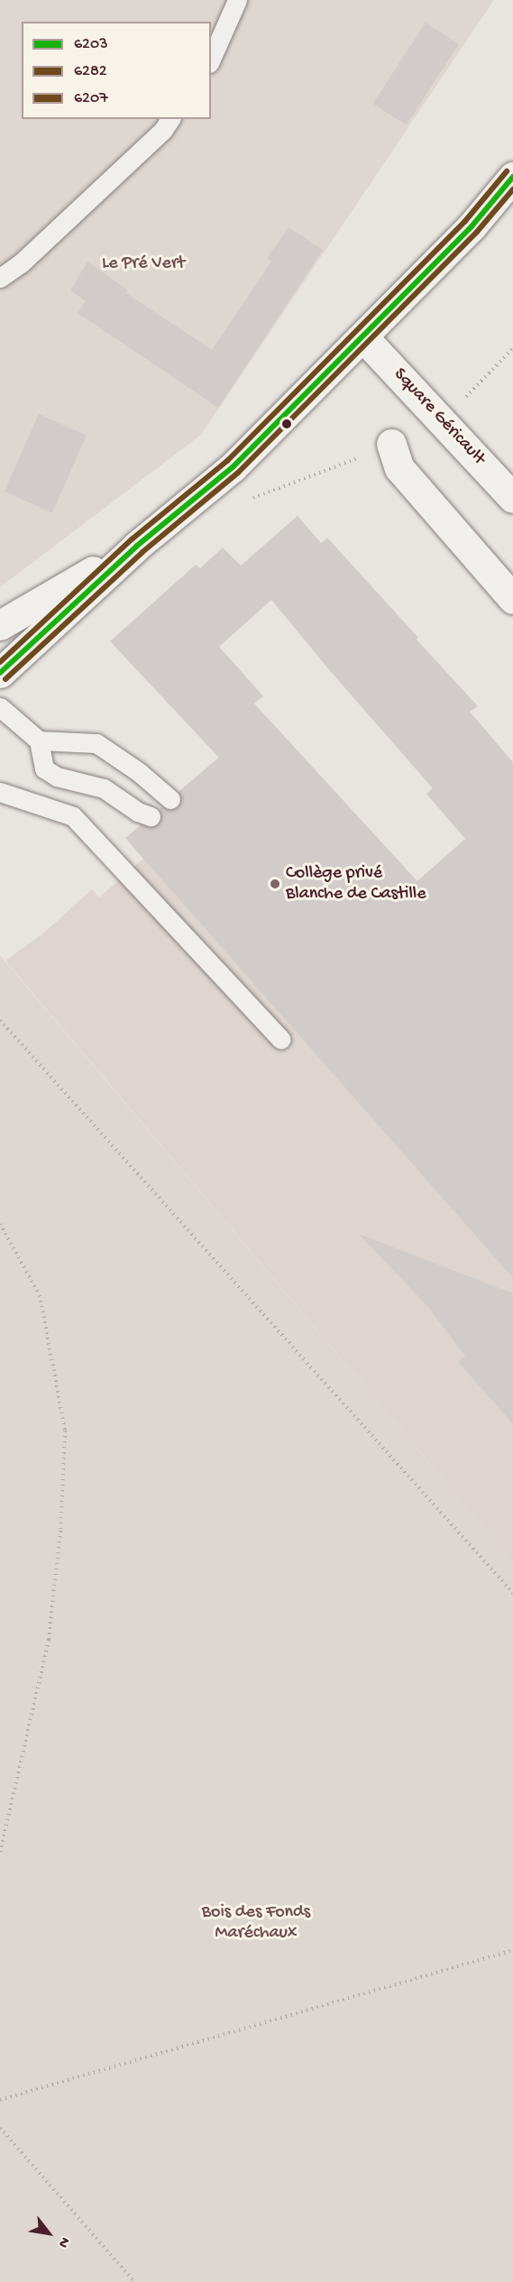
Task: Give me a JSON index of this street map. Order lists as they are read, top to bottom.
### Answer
{
  "streets": {
    "street": ["Square Géricault"]
  },
  "parks": ["Le Pré Vert", "Bois des Fonds Maréchaux"],
  "places": ["Collège privé Blanche de Castille"],
  "lines": ["transit line 6207", "transit line 6203", "transit line 6282"],
  "legend": ["6203", "6282", "6207"],
  "north": "bottom right"
}
